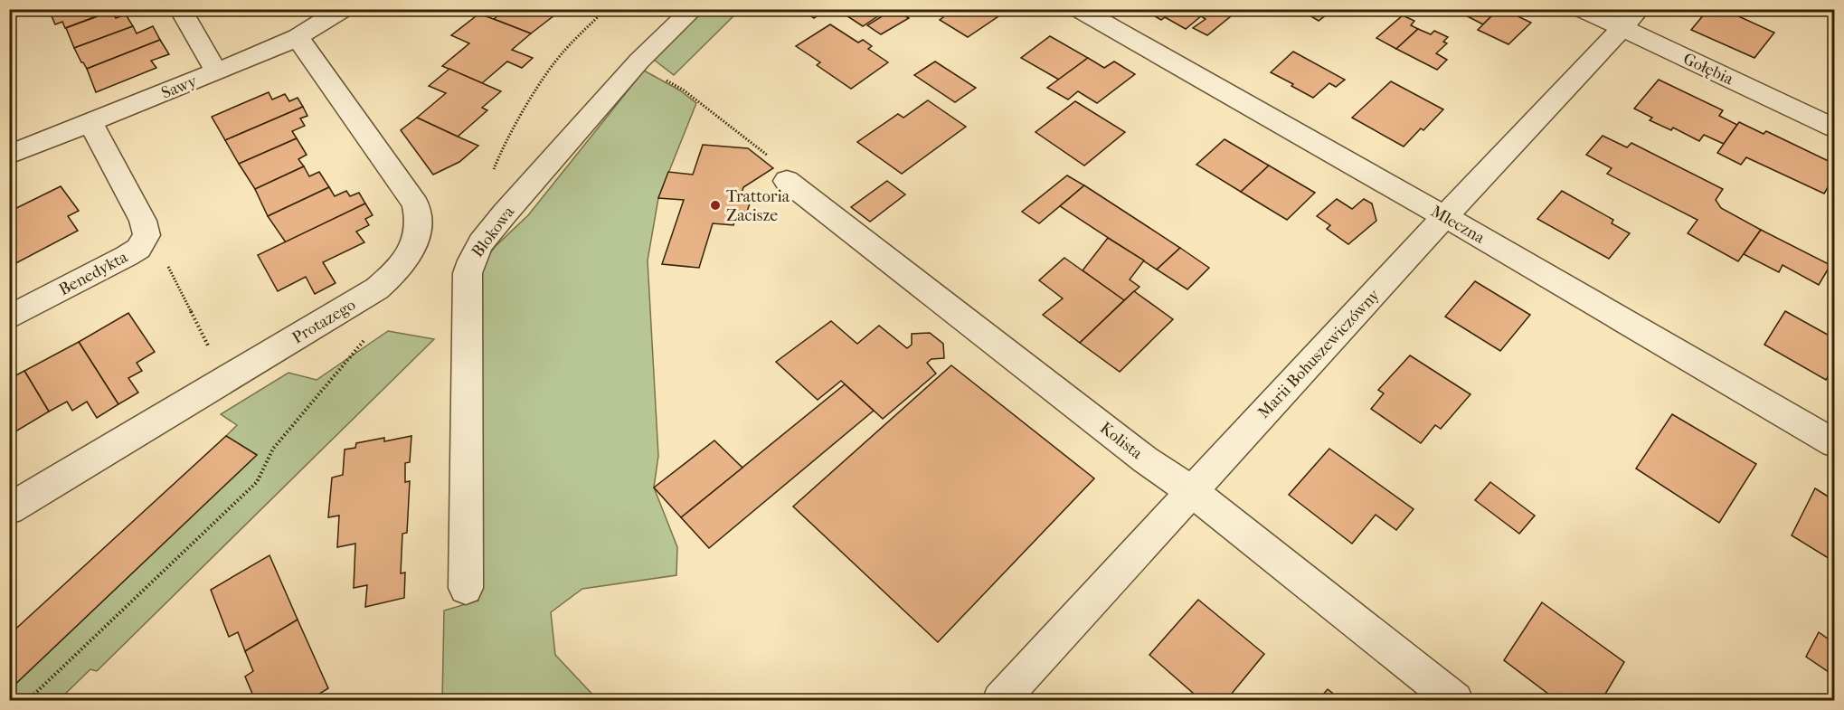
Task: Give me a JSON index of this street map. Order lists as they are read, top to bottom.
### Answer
{
  "streets": {
    "street": [
      "Gołębia",
      "Sawy",
      "Mleczna",
      "Blokowa",
      "Benedykta",
      "Protazego",
      "Marii Bohuszewiczówny",
      "Kolista"
    ]
  },
  "crossings": [
    ["Gołębia", "Marii Bohuszewiczówny"],
    ["Sawy", "Benedykta"],
    ["Sawy", "Protazego"],
    ["Mleczna", "Marii Bohuszewiczówny"],
    ["Marii Bohuszewiczówny", "Kolista"]
  ],
  "places": ["Trattoria Zacisze"]
}
